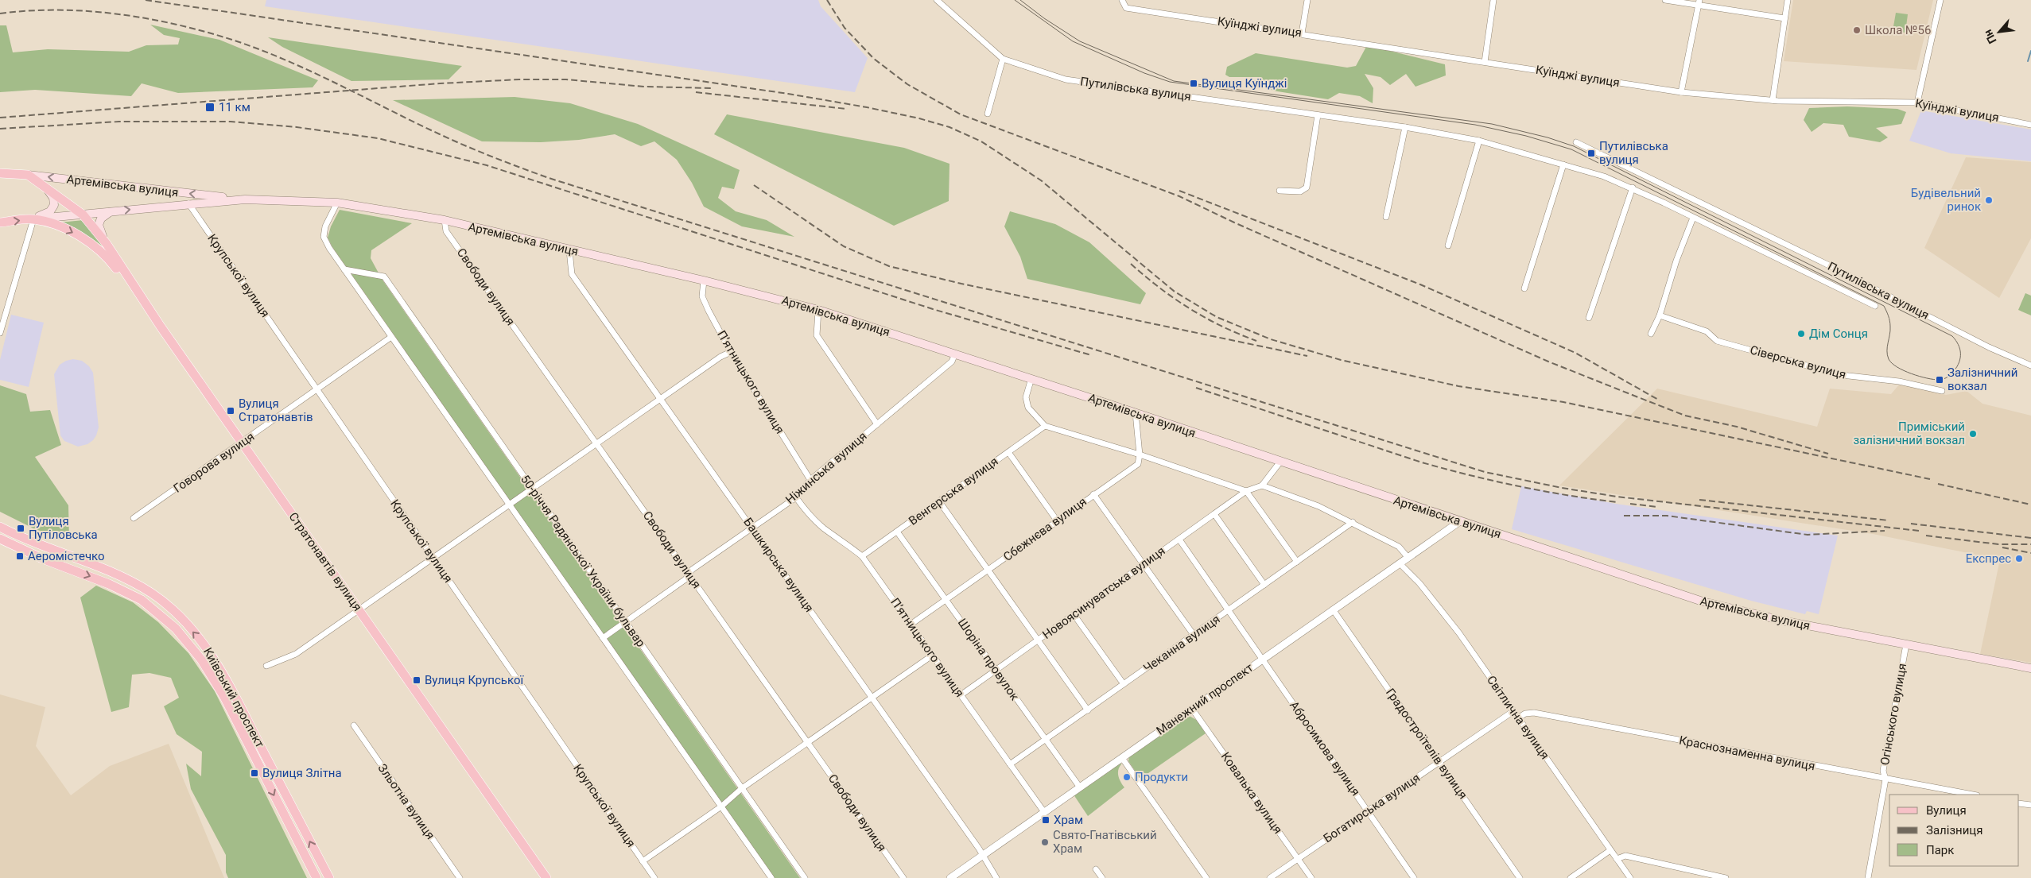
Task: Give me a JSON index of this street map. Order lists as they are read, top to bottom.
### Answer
{
  "streets": {
    "main road": ["Артемівська вулиця", "Стратонавтів вулиця", "Київський проспект"],
    "street": [
      "Куїнджі вулиця",
      "Путилівська вулиця",
      "Крупської вулиця",
      "Свободи вулиця",
      "Сіверська вулиця",
      "П’ятницького вулиця",
      "Говорова вулиця",
      "Ніжинська вулиця",
      "Венгерська вулиця",
      "Сбежнєва вулиця",
      "50-річчя Радянської України бульвар",
      "Башкирська вулиця",
      "Новоясинуватська вулиця",
      "Чеканна вулиця",
      "Шоріна провулок",
      "Манежний проспект",
      "Огінського вулиця",
      "Світлична вулиця",
      "Градостроїтелiв вулиця",
      "Абросимова вулиця",
      "Краснознаменна вулиця",
      "Ковалька вулиця",
      "Зльотна вулиця",
      "Богатирська вулиця"
    ]
  },
  "crossings": [
    ["Артемівська вулиця", "Крупської вулиця"],
    ["Артемівська вулиця", "Свободи вулиця"],
    ["Артемівська вулиця", "П’ятницького вулиця"],
    ["Артемівська вулиця", "Ніжинська вулиця"],
    ["Артемівська вулиця", "Стратонавтів вулиця"],
    ["Артемівська вулиця", "Башкирська вулиця"],
    ["Артемівська вулиця", "Манежний проспект"],
    ["Артемівська вулиця", "Огінського вулиця"],
    ["Крупської вулиця", "Говорова вулиця"],
    ["Свободи вулиця", "Ніжинська вулиця"],
    ["П’ятницького вулиця", "Ніжинська вулиця"],
    ["П’ятницького вулиця", "Венгерська вулиця"],
    ["П’ятницького вулиця", "Сбежнєва вулиця"],
    ["П’ятницького вулиця", "Новоясинуватська вулиця"],
    ["П’ятницького вулиця", "Чеканна вулиця"],
    ["П’ятницького вулиця", "Манежний проспект"],
    ["Говорова вулиця", "Стратонавтів вулиця"],
    ["Ніжинська вулиця", "50-річчя Радянської України бульвар"],
    ["Ніжинська вулиця", "Башкирська вулиця"],
    ["Венгерська вулиця", "Шоріна провулок"],
    ["Сбежнєва вулиця", "Шоріна провулок"],
    ["Башкирська вулиця", "Манежний проспект"],
    ["Новоясинуватська вулиця", "Шоріна провулок"],
    ["Новоясинуватська вулиця", "Абросимова вулиця"],
    ["Чеканна вулиця", "Шоріна провулок"],
    ["Чеканна вулиця", "Абросимова вулиця"],
    ["Шоріна провулок", "Манежний проспект"],
    ["Манежний проспект", "Світлична вулиця"],
    ["Манежний проспект", "Градостроїтелiв вулиця"],
    ["Манежний проспект", "Абросимова вулиця"],
    ["Манежний проспект", "Ковалька вулиця"],
    ["Огінського вулиця", "Краснознаменна вулиця"],
    ["Світлична вулиця", "Краснознаменна вулиця"],
    ["Світлична вулиця", "Богатирська вулиця"],
    ["Градостроїтелiв вулиця", "Богатирська вулиця"],
    ["Абросимова вулиця", "Богатирська вулиця"],
    ["Ковалька вулиця", "Богатирська вулиця"]
  ],
  "places": {
    "other": [
      "Школа №56",
      "Будівельний ринок",
      "Дім Сонця",
      "Приміський залізничний вокзал",
      "Експрес",
      "Продукти",
      "Свято-Гнатівський Храм"
    ],
    "transit": [
      "Вулиця Куїнджі",
      "11 км",
      "Путилівська вулиця",
      "Залізничний вокзал",
      "Вулиця Стратонавтів",
      "Вулиця Путіловська",
      "Аеромістечко",
      "Вулиця Крупської",
      "Вулиця Злітна",
      "Храм"
    ]
  },
  "legend": ["Вулиця", "Залізниця", "Парк"],
  "north": "bottom left"
}
